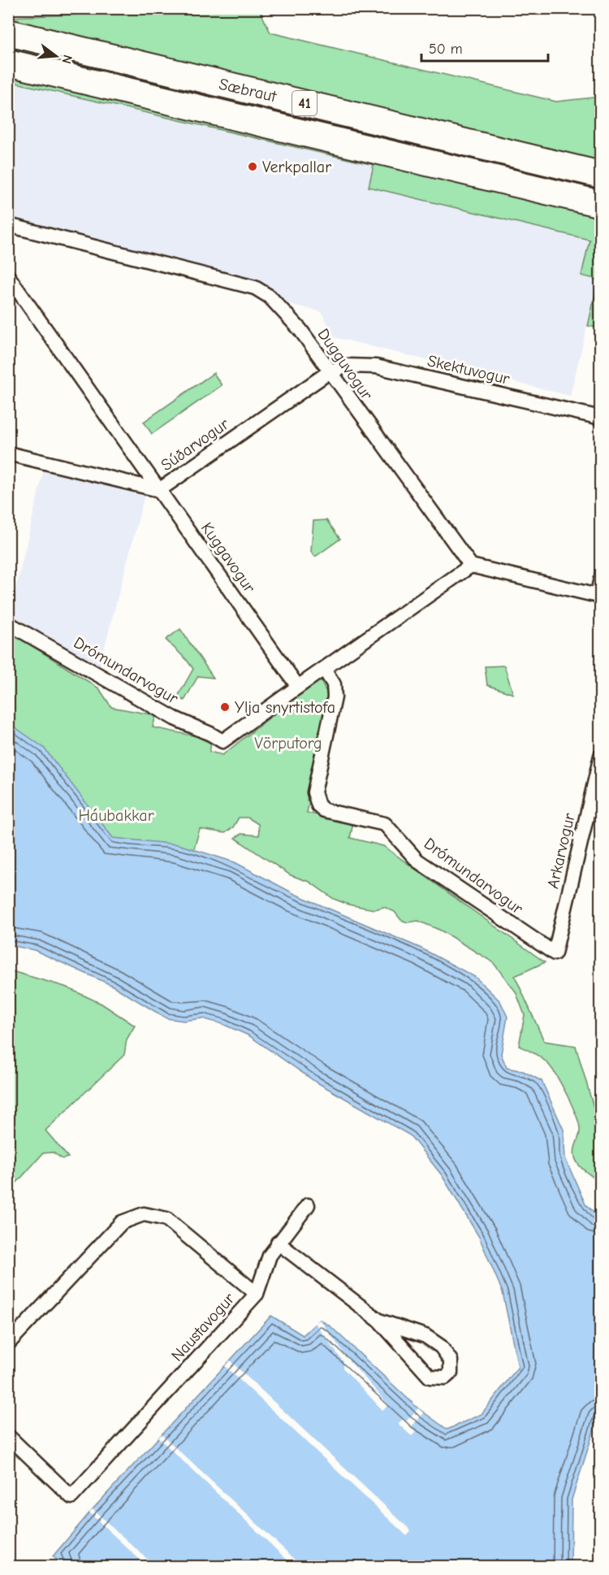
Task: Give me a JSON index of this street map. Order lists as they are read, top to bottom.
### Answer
{
  "streets": {
    "highway": ["Sæbraut", "41"],
    "street": [
      "Dugguvogur",
      "Skektuvogur",
      "Súðarvogur",
      "Kuggavogur",
      "Drómundarvogur",
      "Arkarvogur",
      "Naustavogur"
    ]
  },
  "crossings": [
    ["Dugguvogur", "Skektuvogur"],
    ["Dugguvogur", "Súðarvogur"],
    ["Skektuvogur", "Súðarvogur"],
    ["Súðarvogur", "Kuggavogur"],
    ["Kuggavogur", "Drómundarvogur"],
    ["Drómundarvogur", "Arkarvogur"]
  ],
  "parks": ["Vörputorg", "Háubakkar"],
  "places": ["Verkpallar", "Ylja snyrtistofa"],
  "scale_bar": "50 m",
  "north": "right"
}
